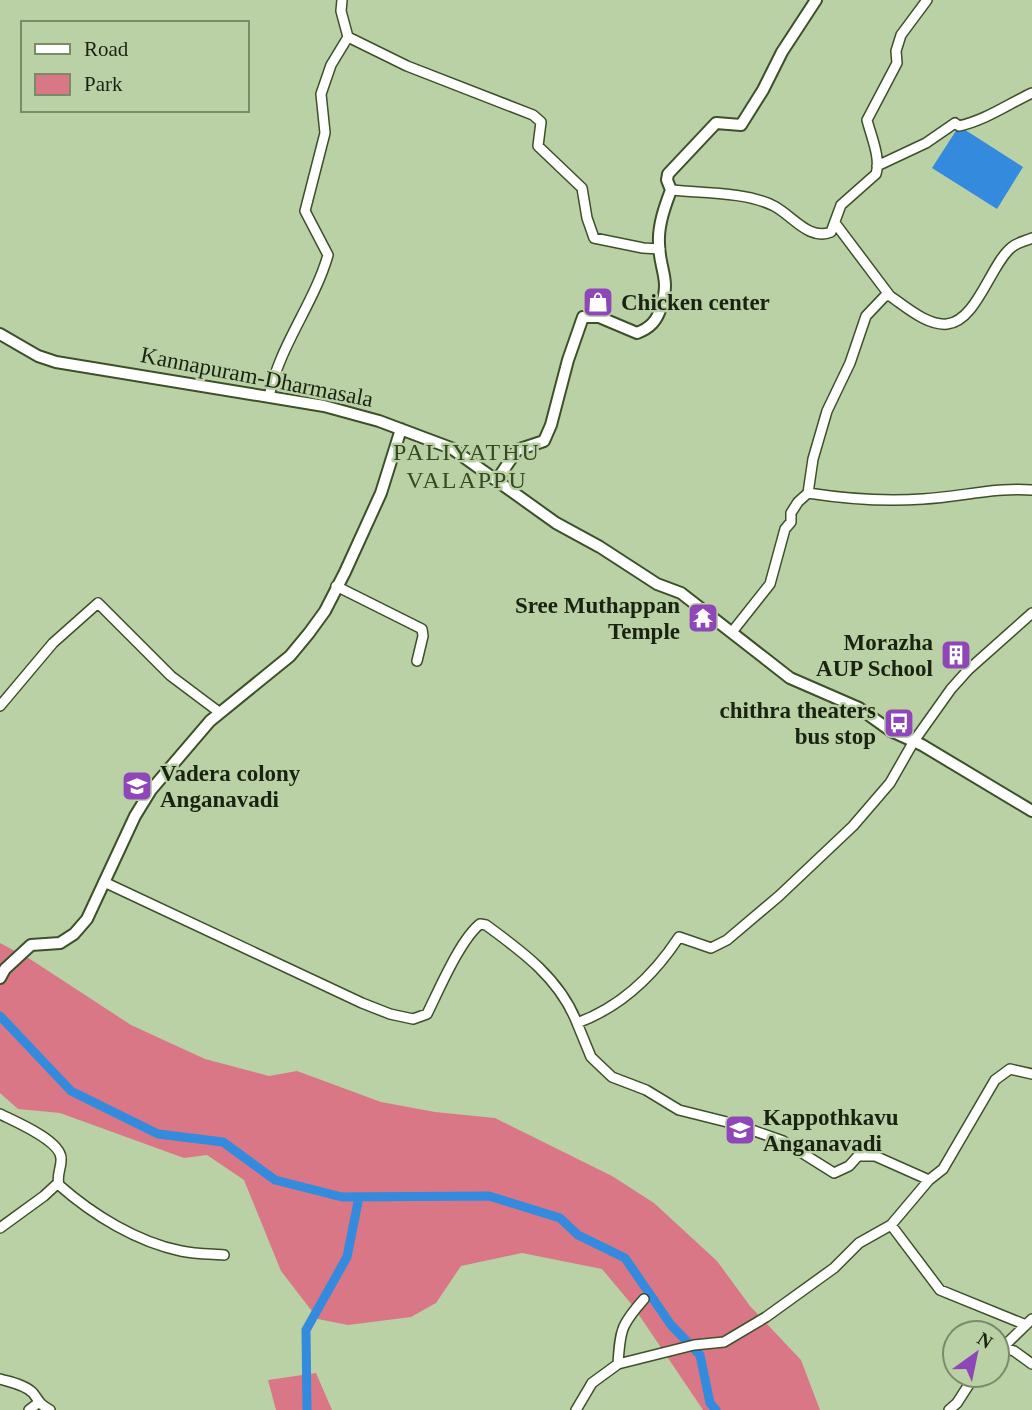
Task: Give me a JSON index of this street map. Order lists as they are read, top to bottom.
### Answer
{
  "streets": {
    "main road": ["Kannapuram-Dharmasala"]
  },
  "districts": ["PALIYATHU VALAPPU"],
  "places": {
    "shop": ["Chicken center"],
    "temple": ["Sree Muthappan Temple"],
    "building": ["Morazha AUP School"],
    "bus stop": ["chithra theaters bus stop"],
    "school or university": ["Vadera colony Anganavadi", "Kappothkavu Anganavadi"]
  },
  "legend": ["Road", "Park"],
  "north": "top right"
}
